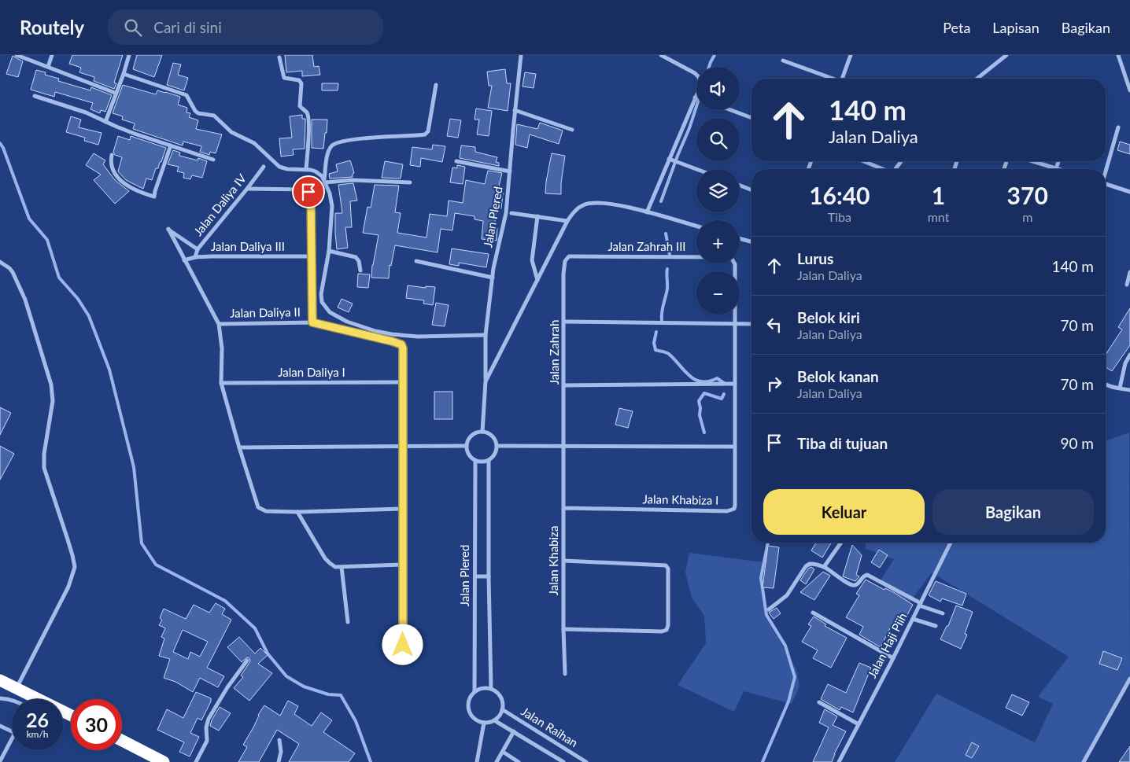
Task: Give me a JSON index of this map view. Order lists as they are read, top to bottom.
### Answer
{
  "streets": {
    "street": [
      "Jalan Daliya IV",
      "Jalan Plered",
      "Jalan Daliya III",
      "Jalan Zahrah III",
      "Jalan Daliya II",
      "Jalan Zahrah",
      "Jalan Daliya I",
      "Jalan Khabiza I",
      "Jalan Khabiza",
      "Jalan Haji Piih",
      "Jalan Raihan"
    ]
  },
  "crossings": [
    ["Jalan Daliya IV", "Jalan Daliya III"],
    ["Jalan Plered", "Jalan Raihan"],
    ["Jalan Zahrah III", "Jalan Zahrah"],
    ["Jalan Daliya II", "Jalan Daliya I"],
    ["Jalan Zahrah", "Jalan Khabiza"],
    ["Jalan Khabiza I", "Jalan Khabiza"]
  ],
  "page": {
    "header": "Routely",
    "search": "Cari di sini",
    "nav": ["Peta", "Lapisan", "Bagikan"],
    "map_buttons": ["+", "−"],
    "turn": ["140 m", "Jalan Daliya"],
    "eta": [
      "16:40",
      "Tiba",
      "1",
      "mnt",
      "370",
      "m"
    ],
    "list": [
      {
        "name": "Lurus",
        "note": "Jalan Daliya",
        "value": "140 m"
      },
      {
        "name": "Belok kiri",
        "note": "Jalan Daliya",
        "value": "70 m"
      },
      {
        "name": "Belok kanan",
        "note": "Jalan Daliya",
        "value": "70 m"
      },
      {
        "name": "Tiba di tujuan",
        "value": "90 m"
      }
    ],
    "buttons": ["Keluar", "Bagikan"],
    "speed": "26 km/h",
    "limit": "30"
  }
}
